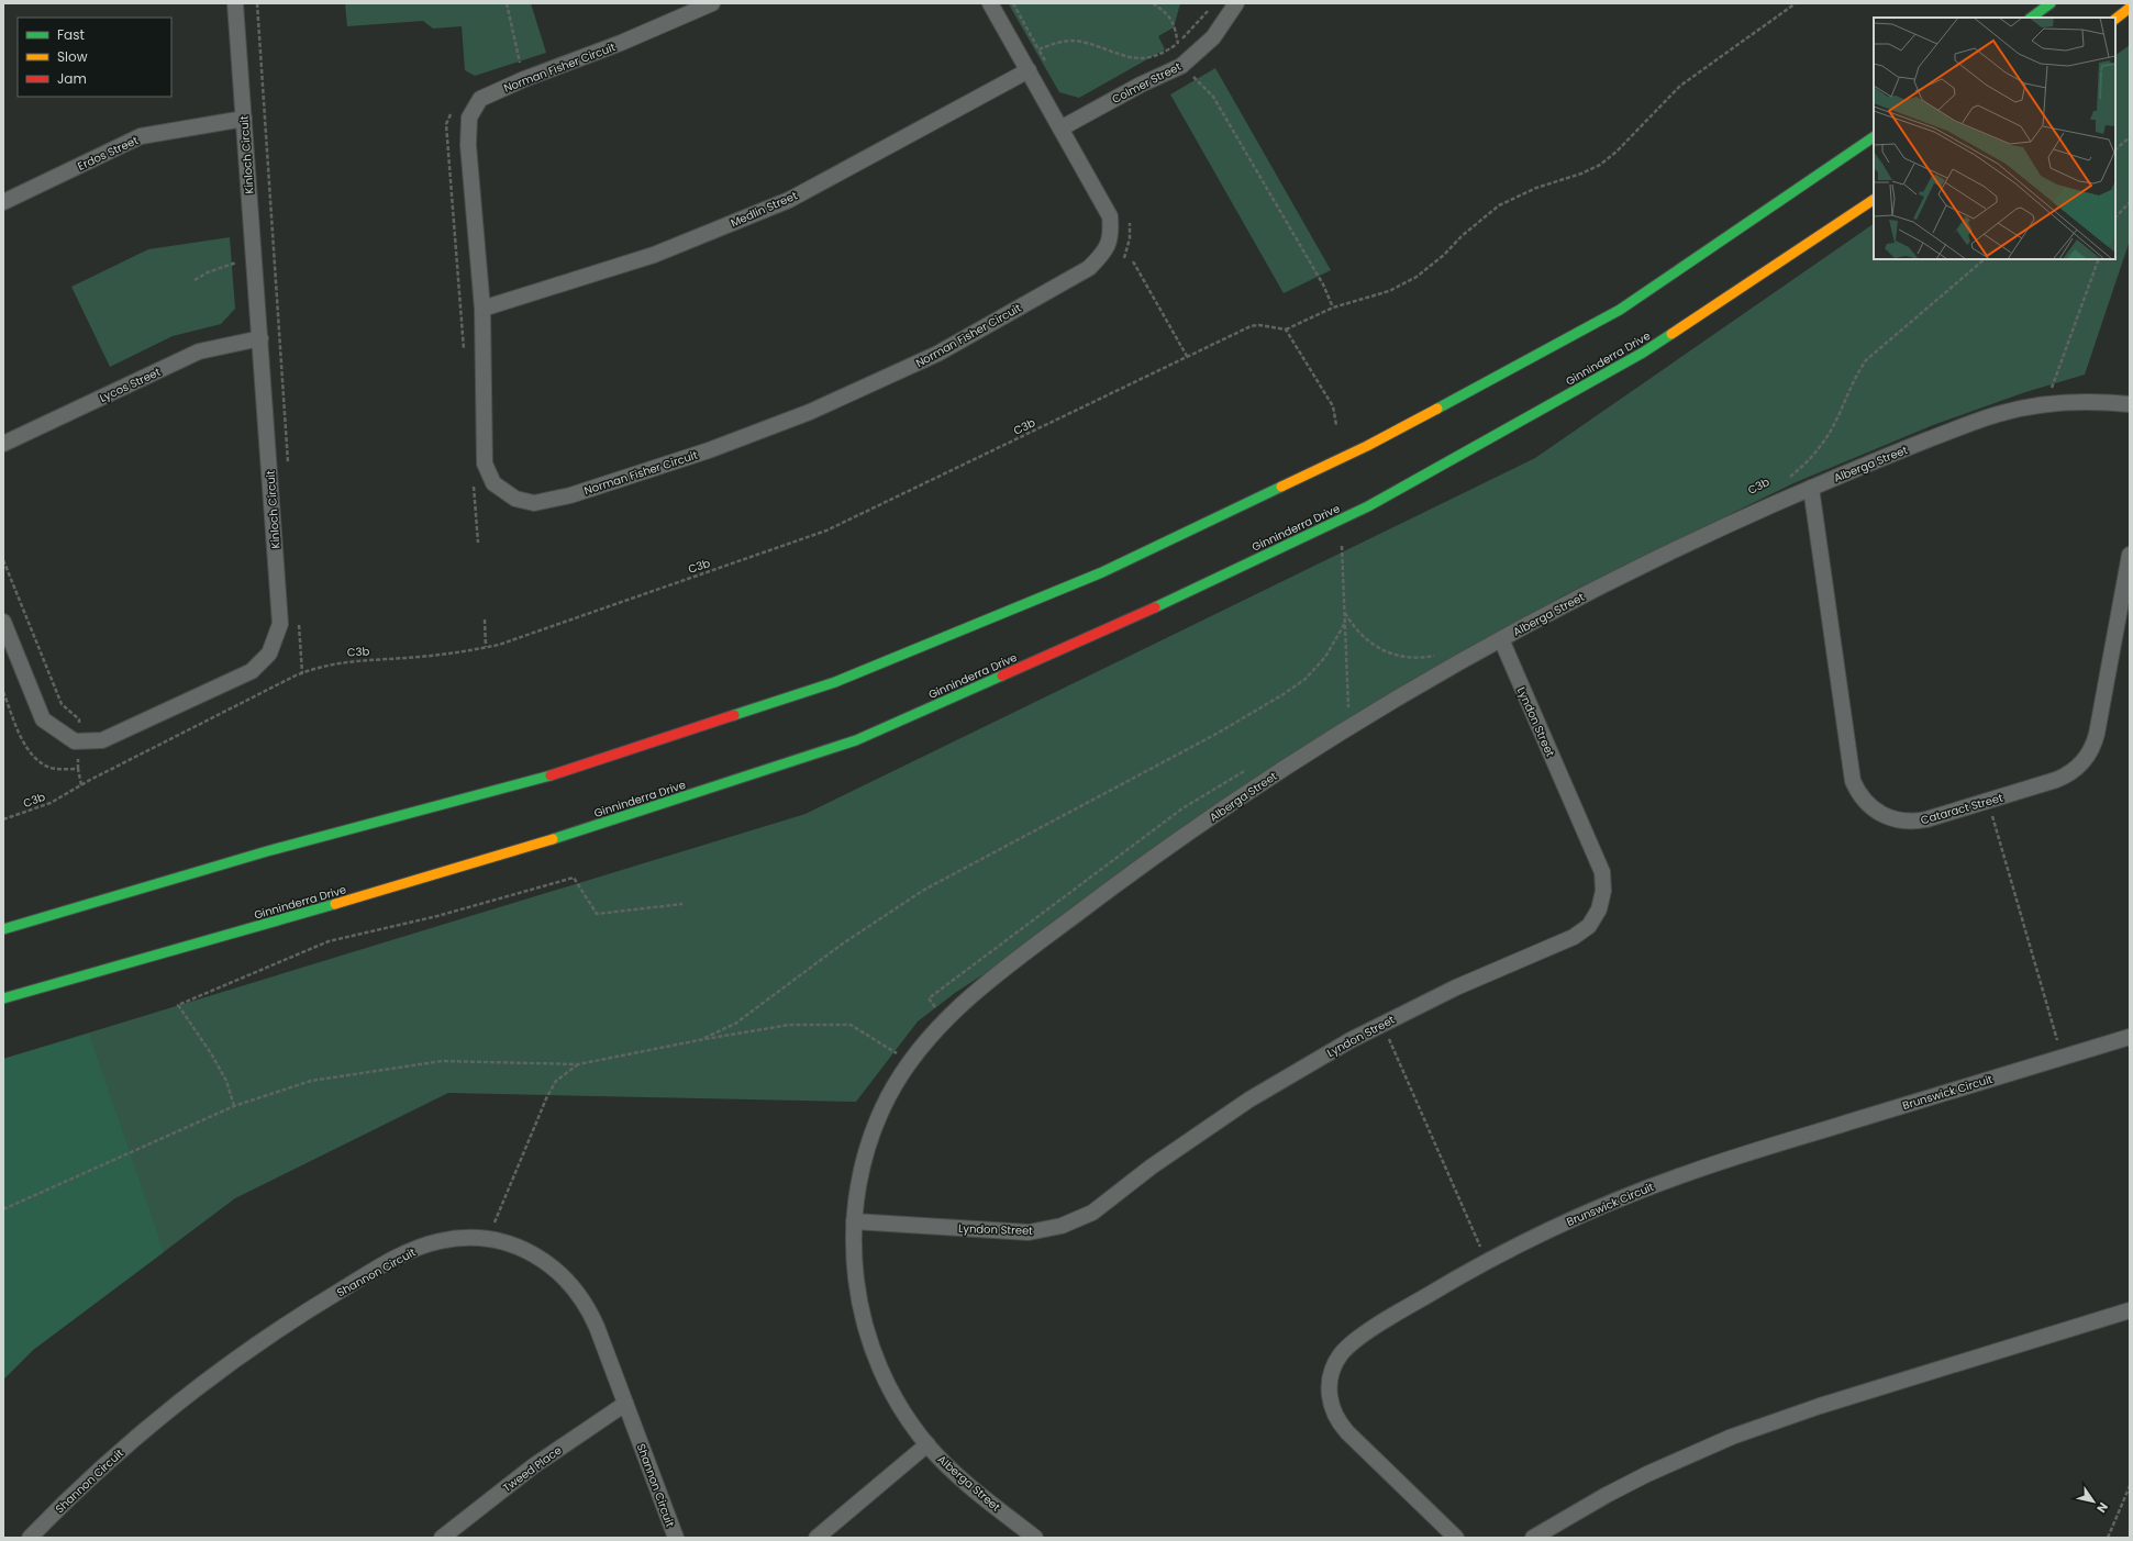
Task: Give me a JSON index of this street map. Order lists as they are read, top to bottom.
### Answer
{
  "streets": {
    "main road": ["Ginninderra Drive"],
    "street": [
      "Norman Fisher Circuit",
      "Colmer Street",
      "Erdos Street",
      "Kinloch Circuit",
      "Medlin Street",
      "Lycos Street",
      "Alberga Street",
      "Lyndon Street",
      "Cataract Street",
      "Brunswick Circuit",
      "Shannon Circuit",
      "Tweed Place"
    ],
    "path": ["C3b"]
  },
  "crossings": [
    ["Norman Fisher Circuit", "Colmer Street"],
    ["Norman Fisher Circuit", "Medlin Street"],
    ["Erdos Street", "Kinloch Circuit"],
    ["Kinloch Circuit", "Lycos Street"],
    ["Alberga Street", "Lyndon Street"],
    ["Alberga Street", "Cataract Street"],
    ["Shannon Circuit", "Tweed Place"]
  ],
  "legend": ["Fast", "Slow", "Jam"],
  "north": "bottom right"
}
